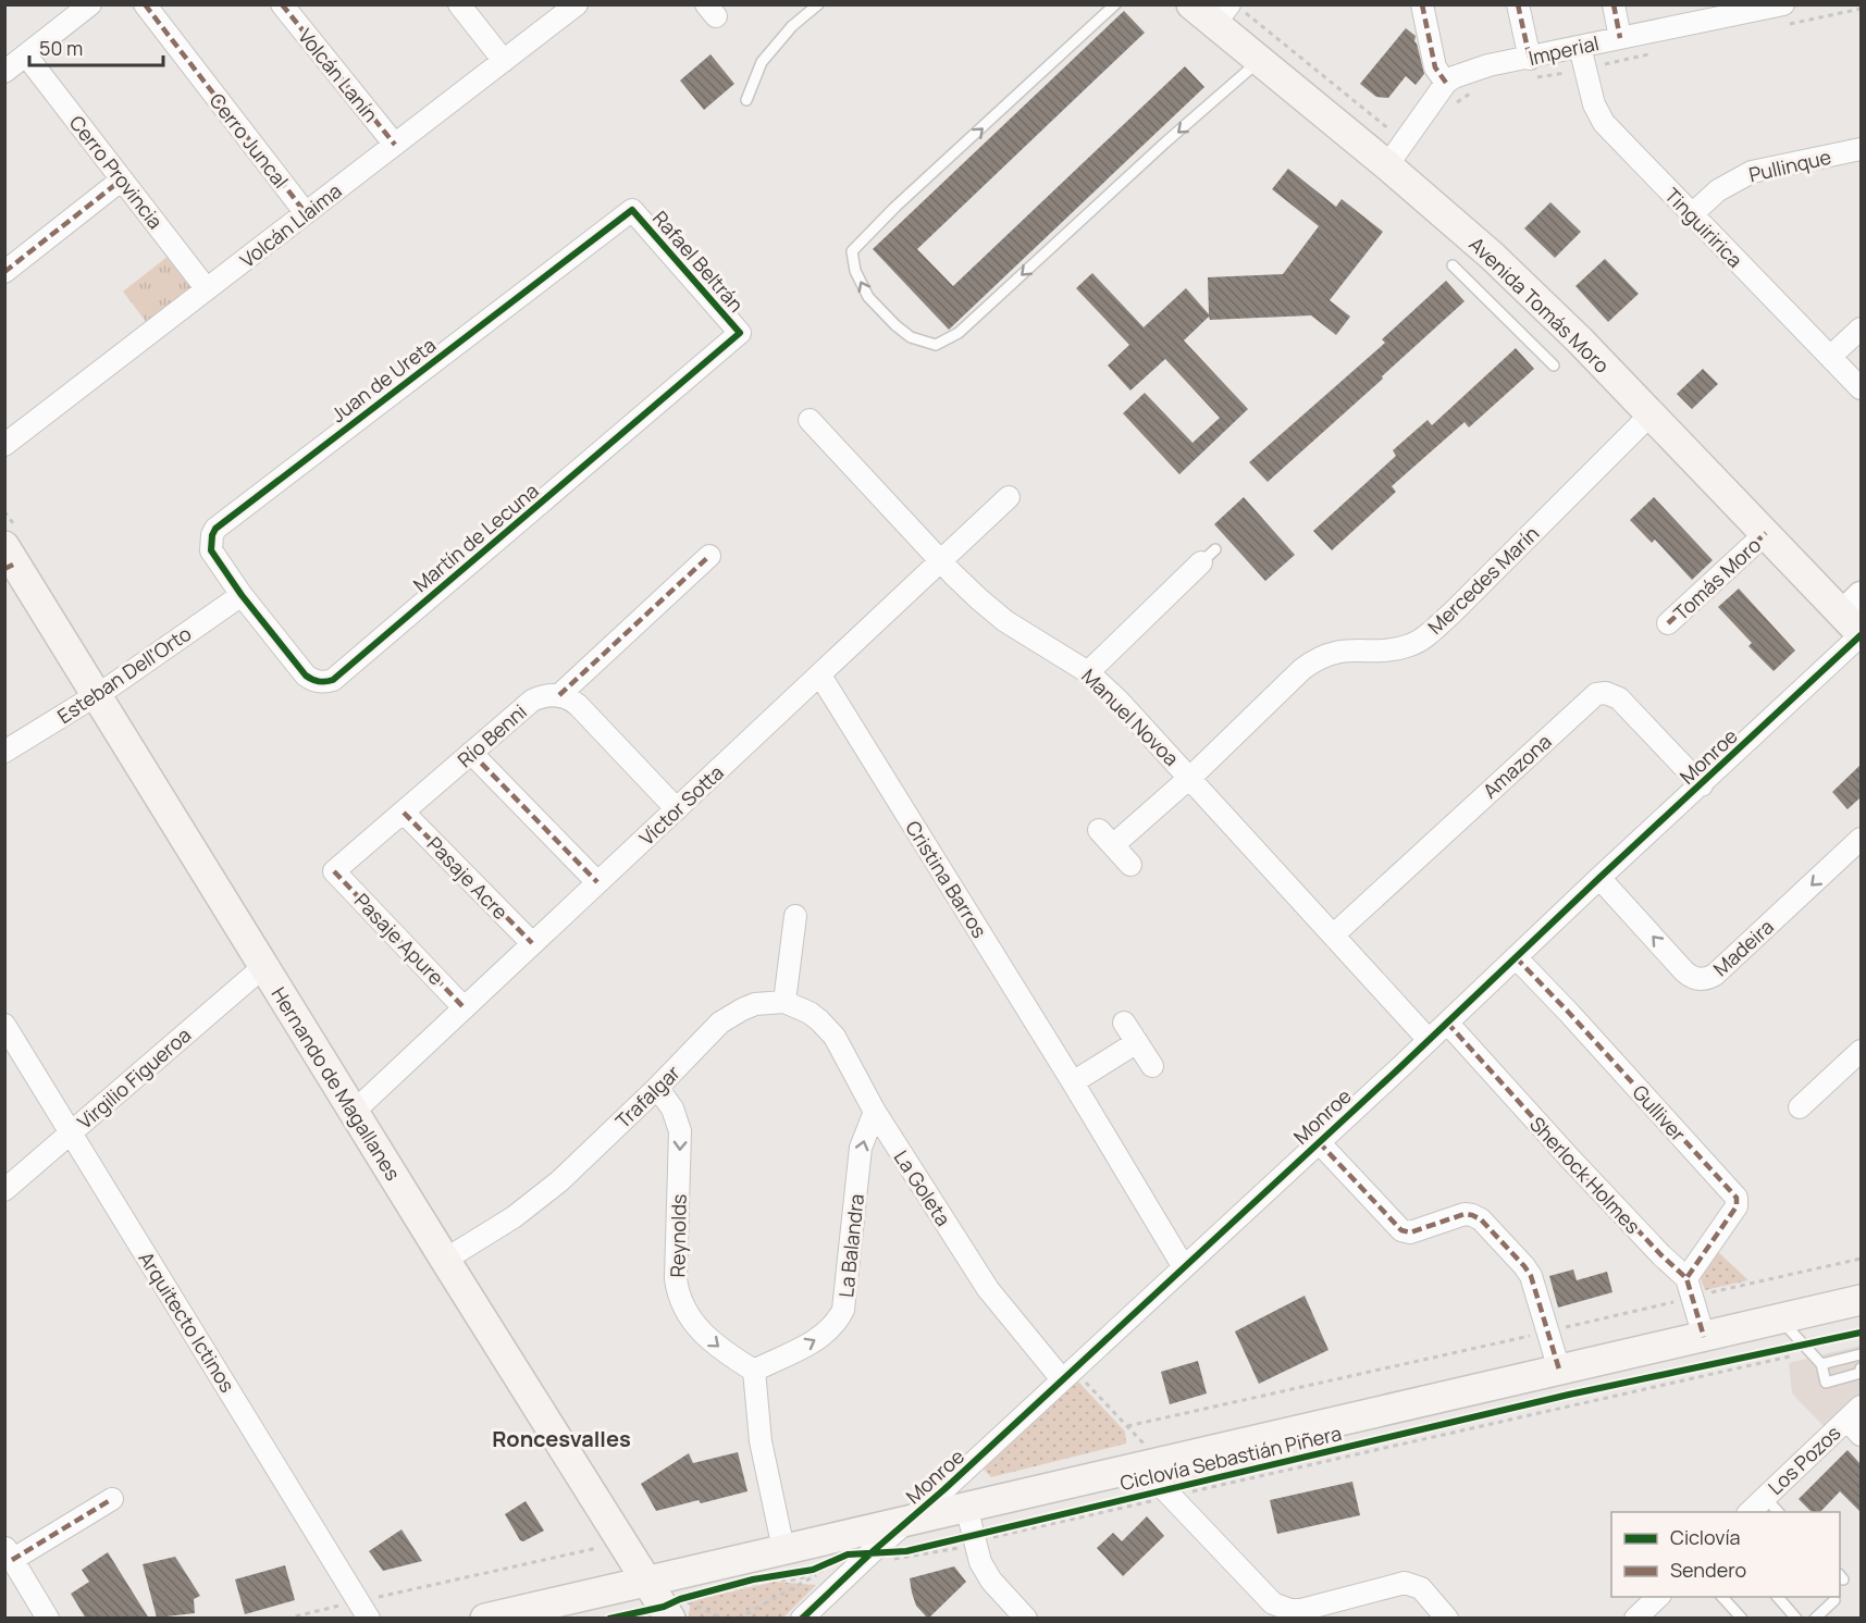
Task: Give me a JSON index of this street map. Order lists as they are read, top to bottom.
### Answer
{
  "streets": {
    "main road": ["Avenida Tomás Moro", "Hernando de Magallanes"],
    "street": [
      "Imperial",
      "Volcán Lanín",
      "Cerro Juncal",
      "Pullinque",
      "Cerro Provincia",
      "Volcán Llaima",
      "Tinguiririca",
      "Rafael Beltrán",
      "Juan de Ureta",
      "Martín de Lecuna",
      "Tomás Moro",
      "Mercedes Marín",
      "Esteban Dell'Orto",
      "Manuel Novoa",
      "Río Benni",
      "Monroe",
      "Amazona",
      "Víctor Sotta",
      "Pasaje Acre",
      "Cristina Barros",
      "Pasaje Apure",
      "Madeira",
      "Virgilio Figueroa",
      "Trafalgar",
      "Gulliver",
      "Sherlock Holmes",
      "La Goleta",
      "Reynolds",
      "La Balandra",
      "Arquitecto Ictinos",
      "Los Pozos"
    ],
    "cycle path": ["Ciclovía Sebastián Piñera"]
  },
  "crossings": [
    ["Imperial", "Tinguiririca"],
    ["Volcán Lanín", "Volcán Llaima"],
    ["Cerro Juncal", "Volcán Llaima"],
    ["Pullinque", "Tinguiririca"],
    ["Cerro Provincia", "Volcán Llaima"],
    ["Rafael Beltrán", "Juan de Ureta"],
    ["Rafael Beltrán", "Martín de Lecuna"],
    ["Avenida Tomás Moro", "Tomás Moro"],
    ["Avenida Tomás Moro", "Mercedes Marín"],
    ["Avenida Tomás Moro", "Monroe"],
    ["Juan de Ureta", "Martín de Lecuna"],
    ["Juan de Ureta", "Esteban Dell'Orto"],
    ["Martín de Lecuna", "Esteban Dell'Orto"],
    ["Mercedes Marín", "Manuel Novoa"],
    ["Esteban Dell'Orto", "Hernando de Magallanes"],
    ["Manuel Novoa", "Monroe"],
    ["Manuel Novoa", "Amazona"],
    ["Manuel Novoa", "Víctor Sotta"],
    ["Río Benni", "Pasaje Acre"],
    ["Río Benni", "Pasaje Apure"],
    ["Monroe", "Amazona"],
    ["Monroe", "Cristina Barros"],
    ["Monroe", "Madeira"],
    ["Monroe", "Gulliver"],
    ["Monroe", "Sherlock Holmes"],
    ["Monroe", "La Goleta"],
    ["Monroe", "Ciclovía Sebastián Piñera"],
    ["Víctor Sotta", "Pasaje Acre"],
    ["Víctor Sotta", "Cristina Barros"],
    ["Víctor Sotta", "Pasaje Apure"],
    ["Víctor Sotta", "Hernando de Magallanes"],
    ["Virgilio Figueroa", "Hernando de Magallanes"],
    ["Virgilio Figueroa", "Arquitecto Ictinos"],
    ["Hernando de Magallanes", "Trafalgar"],
    ["Trafalgar", "La Goleta"],
    ["Trafalgar", "Reynolds"],
    ["Gulliver", "Sherlock Holmes"],
    ["La Goleta", "La Balandra"],
    ["Reynolds", "La Balandra"]
  ],
  "one_way": ["Reynolds", "La Balandra"],
  "districts": ["Roncesvalles"],
  "legend": ["Ciclovía", "Sendero"],
  "scale_bar": "50 m"
}
